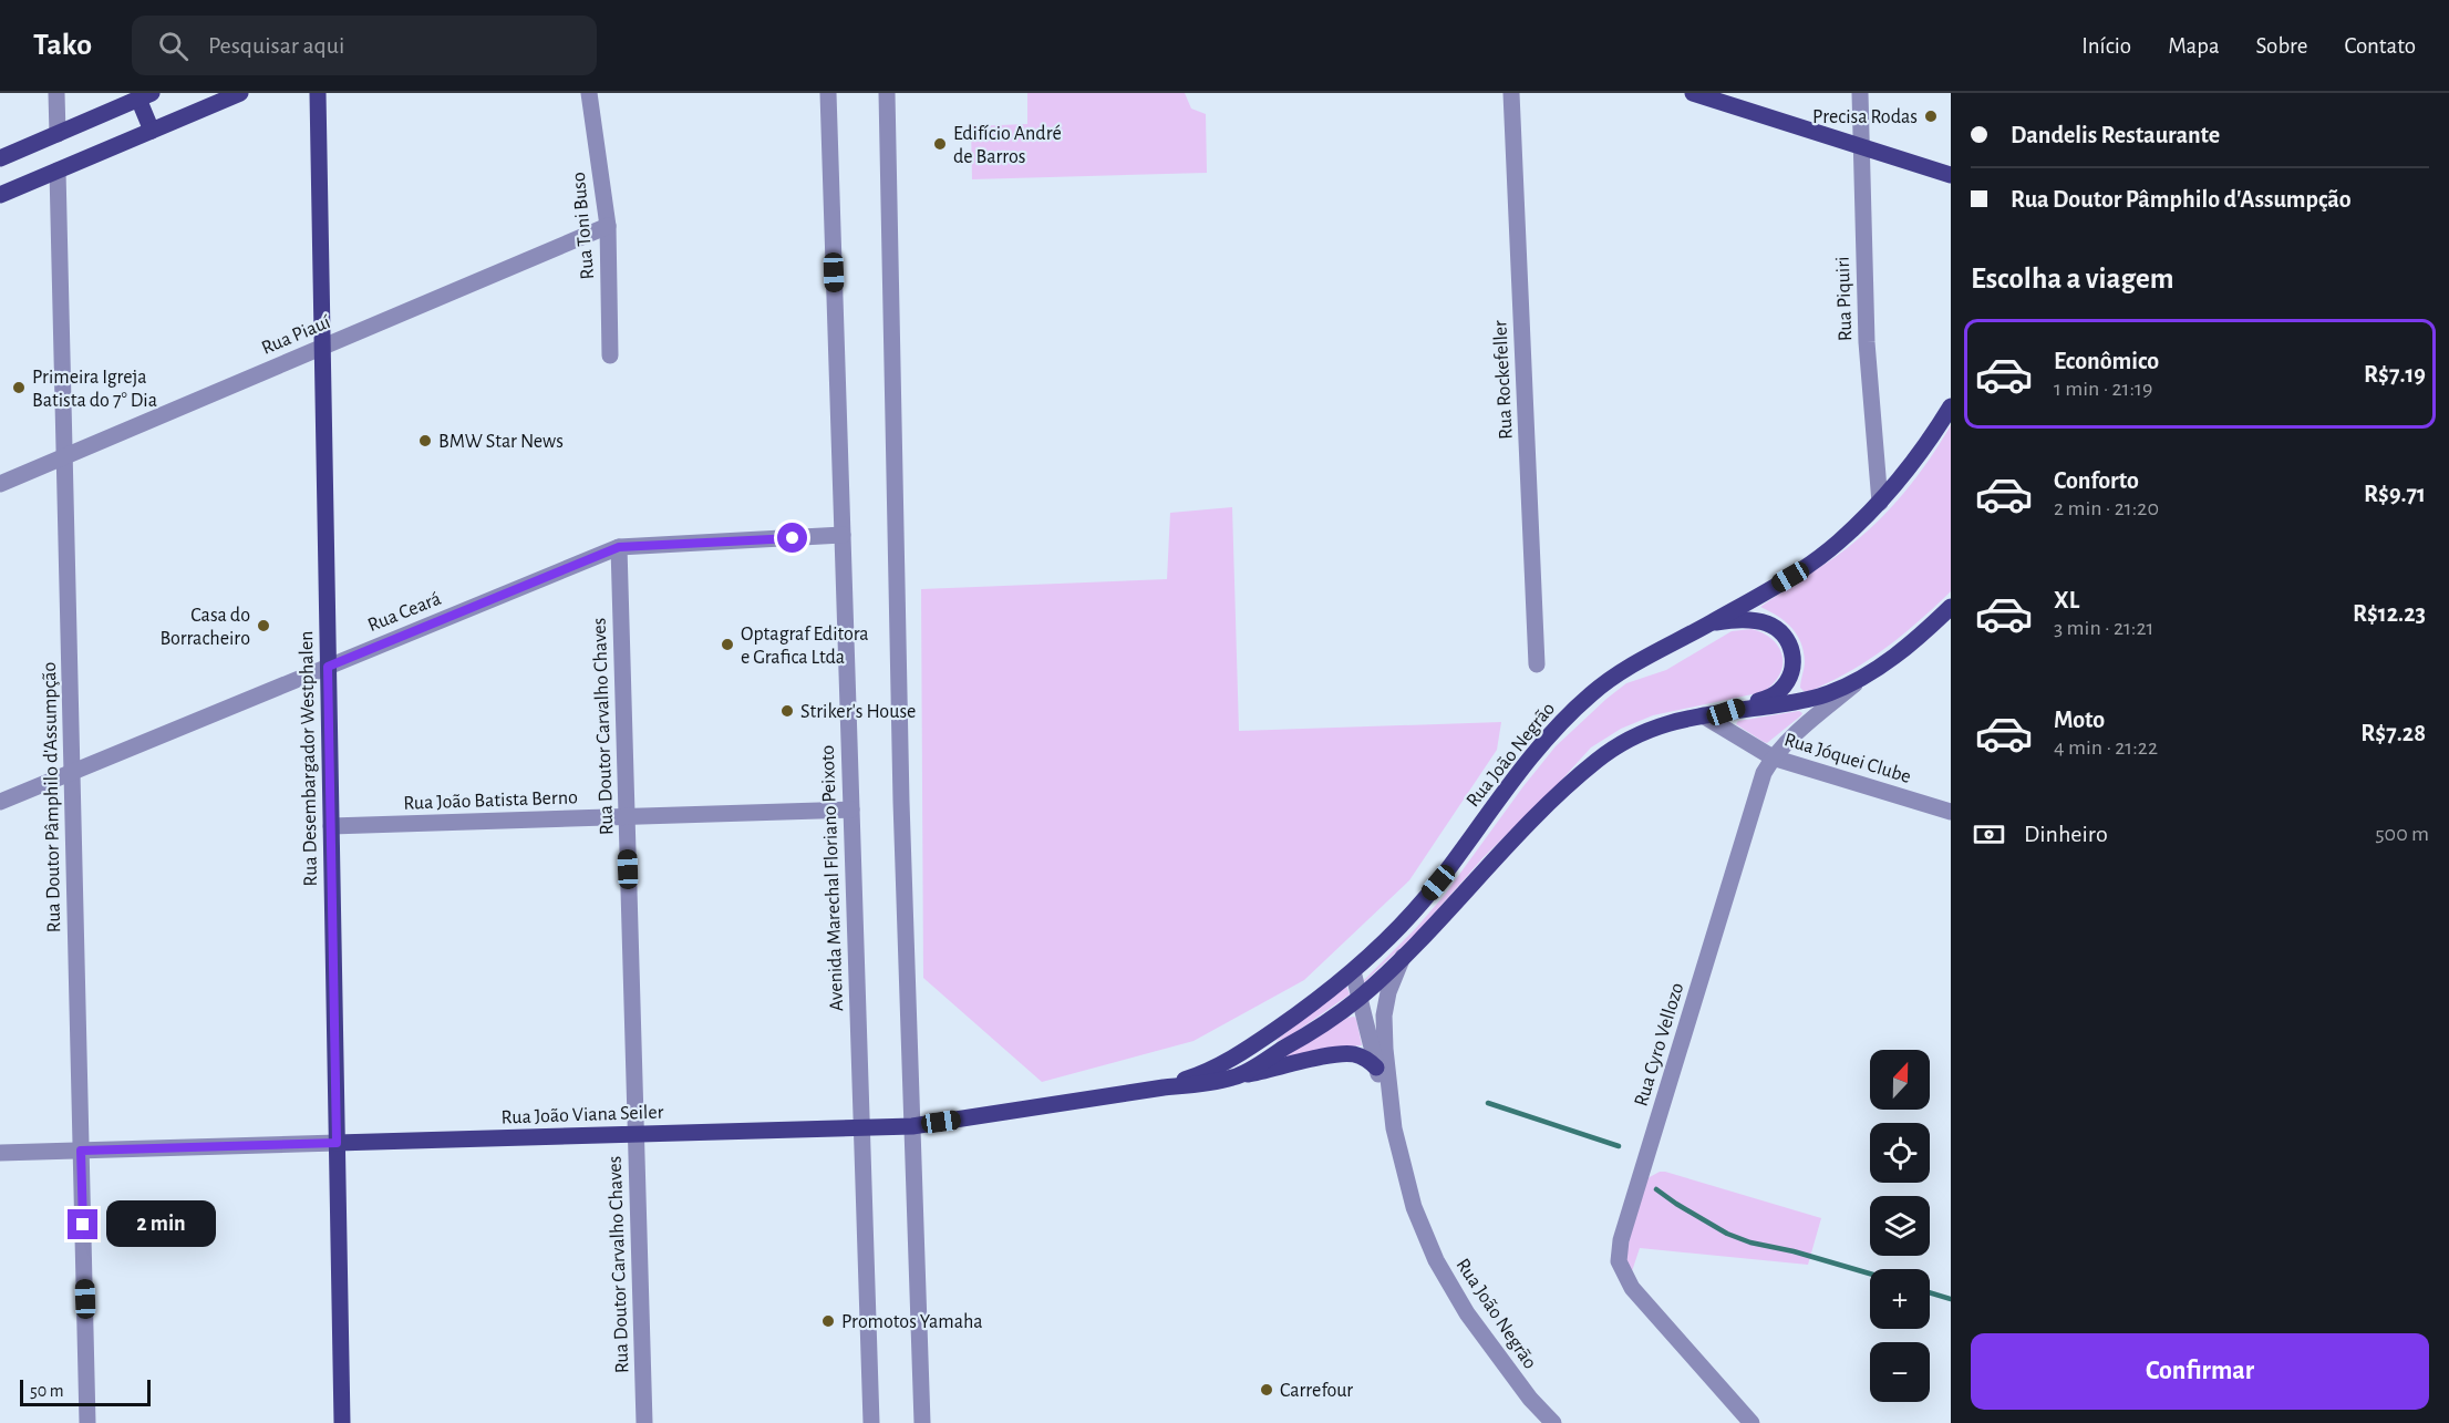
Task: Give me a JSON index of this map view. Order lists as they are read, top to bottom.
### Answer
{
  "streets": {
    "main road": ["Rua João Negrão", "Rua Desembargador Westphalen", "Rua João Viana Seiler"],
    "street": [
      "Rua Toni Buso",
      "Rua Piquiri",
      "Rua Piauí",
      "Rua Rockefeller",
      "Rua Ceará",
      "Rua Doutor Carvalho Chaves",
      "Rua Jóquei Clube",
      "Rua Doutor Pâmphilo d'Assumpção",
      "Rua João Batista Berno",
      "Avenida Marechal Floriano Peixoto",
      "Rua Cyro Vellozo"
    ]
  },
  "crossings": [
    ["Rua Toni Buso", "Rua Piauí"],
    ["Rua Piquiri", "Rua João Negrão"],
    ["Rua Piauí", "Rua Desembargador Westphalen"],
    ["Rua Piauí", "Rua Doutor Pâmphilo d'Assumpção"],
    ["Rua Ceará", "Rua Doutor Carvalho Chaves"],
    ["Rua Ceará", "Rua Desembargador Westphalen"],
    ["Rua Ceará", "Avenida Marechal Floriano Peixoto"],
    ["Rua Doutor Carvalho Chaves", "Rua João Batista Berno"],
    ["Rua Doutor Carvalho Chaves", "Rua João Viana Seiler"],
    ["Rua João Negrão", "Rua João Viana Seiler"],
    ["Rua Jóquei Clube", "Rua Cyro Vellozo"],
    ["Rua Jóquei Clube", "Rua João Viana Seiler"],
    ["Rua Desembargador Westphalen", "Rua João Batista Berno"],
    ["Rua Desembargador Westphalen", "Rua João Viana Seiler"],
    ["Rua Doutor Pâmphilo d'Assumpção", "Rua João Viana Seiler"],
    ["Rua João Batista Berno", "Avenida Marechal Floriano Peixoto"],
    ["Avenida Marechal Floriano Peixoto", "Rua João Viana Seiler"]
  ],
  "places": [
    "Precisa Rodas",
    "Edifício André de Barros",
    "Primeira Igreja Batista do 7° Dia",
    "BMW Star News",
    "Casa do Borracheiro",
    "Optagraf Editora e Grafica Ltda",
    "Striker's House",
    "Promotos Yamaha",
    "Carrefour"
  ],
  "scale_bar": "50 m",
  "north": "top",
  "page": {
    "header": "Tako",
    "search": "Pesquisar aqui",
    "nav": [
      "Início",
      "Mapa",
      "Sobre",
      "Contato"
    ],
    "banner": ["Dandelis Restaurante", "Rua Doutor Pâmphilo d'Assumpção"],
    "heading": "Escolha a viagem",
    "list": [
      {
        "name": "Econômico",
        "note": "1 min · 21:19",
        "value": "R$7.19"
      },
      {
        "name": "Conforto",
        "note": "2 min · 21:20",
        "value": "R$9.71"
      },
      {
        "name": "XL",
        "note": "3 min · 21:21",
        "value": "R$12.23"
      },
      {
        "name": "Moto",
        "note": "4 min · 21:22",
        "value": "R$7.28"
      }
    ],
    "pay": ["Dinheiro", "500 m"],
    "map_buttons": ["+", "−"],
    "bubble": "2 min",
    "buttons": "Confirmar",
    "scale": "50 m"
  }
}
